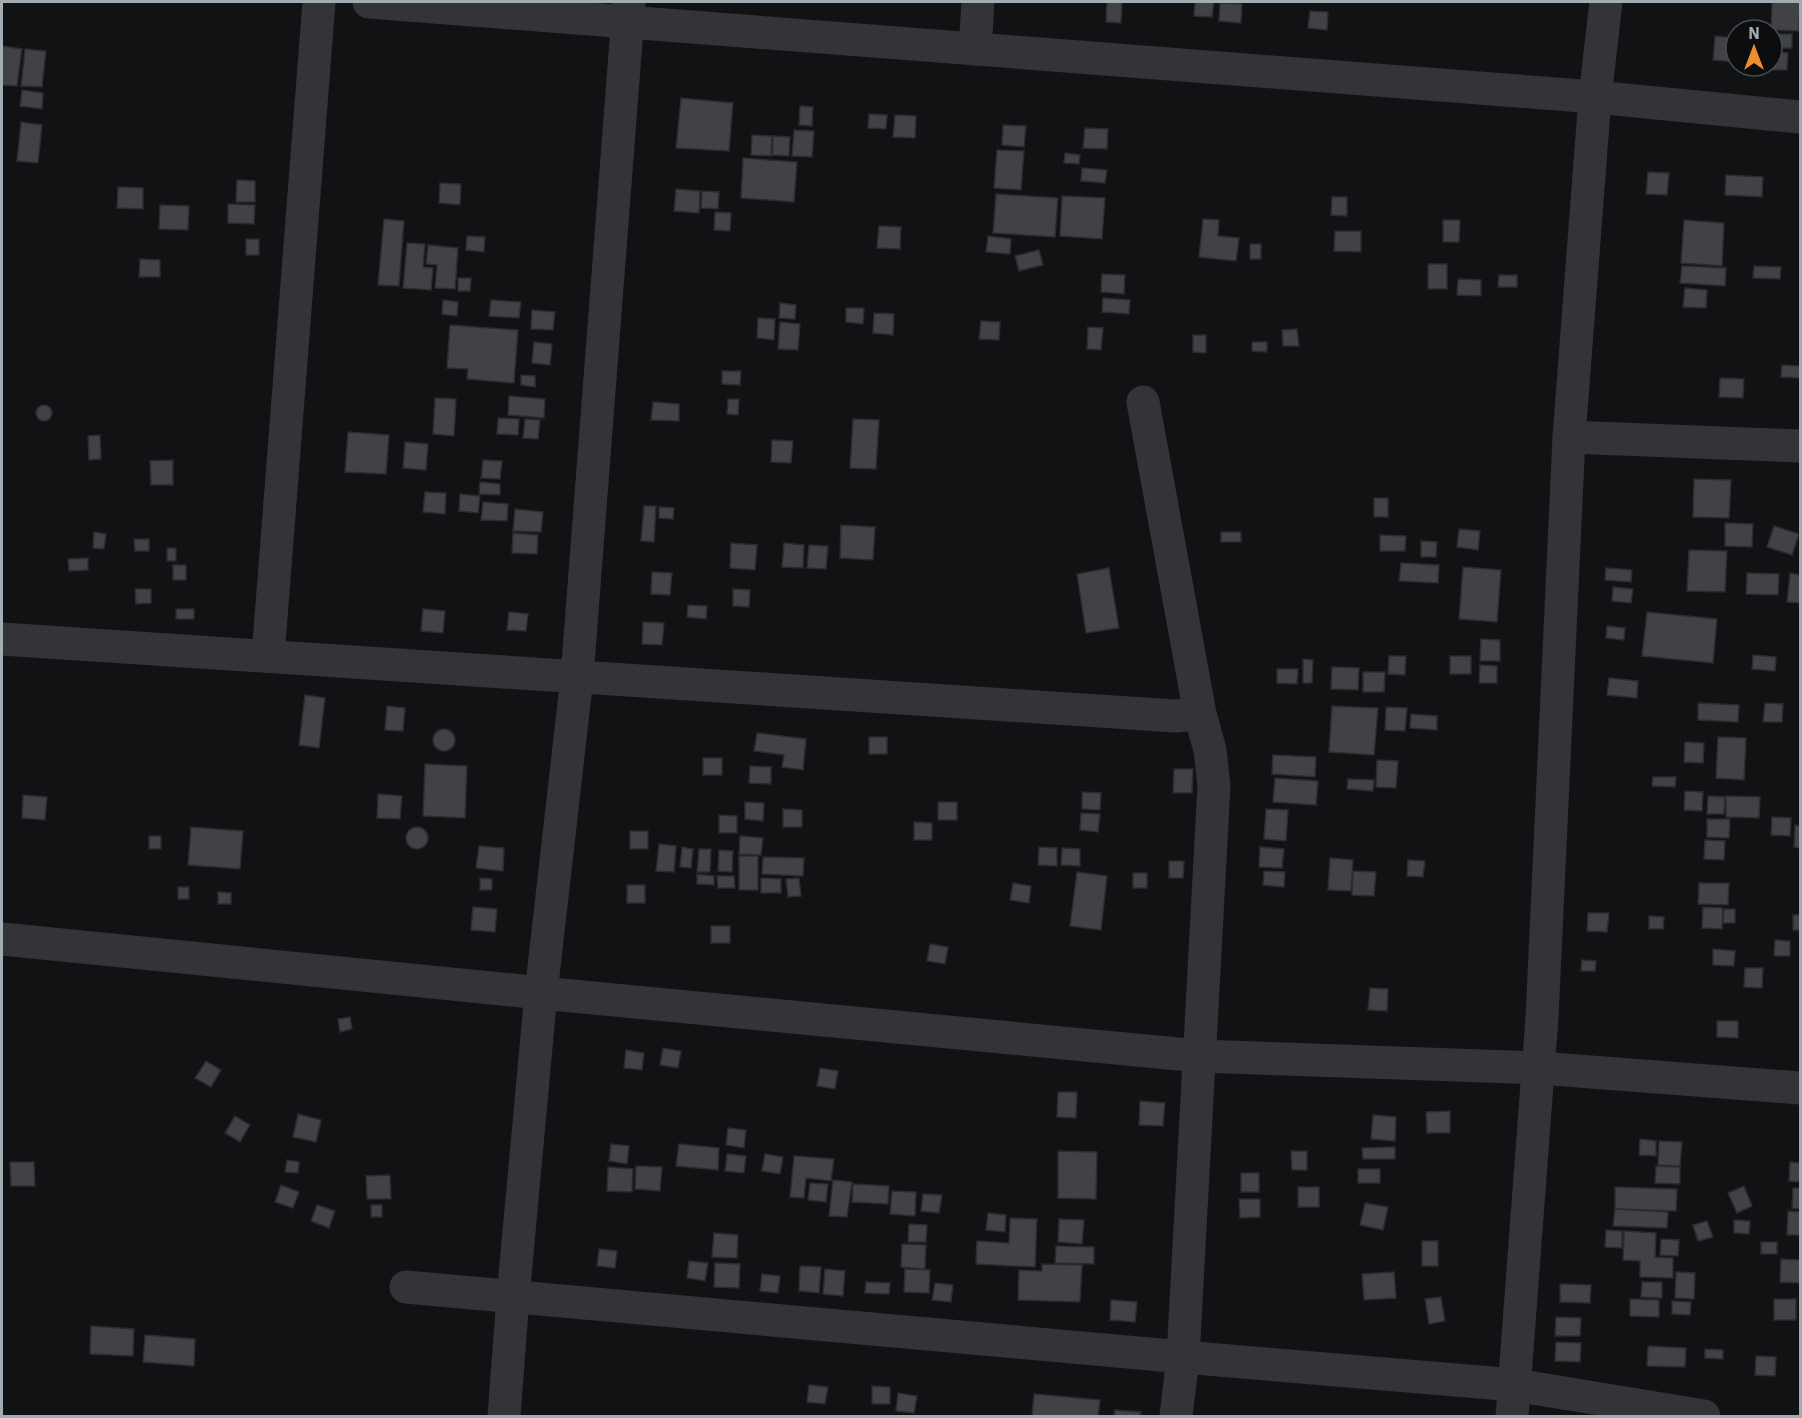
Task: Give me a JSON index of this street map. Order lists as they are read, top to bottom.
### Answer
{
  "north": "top"
}
